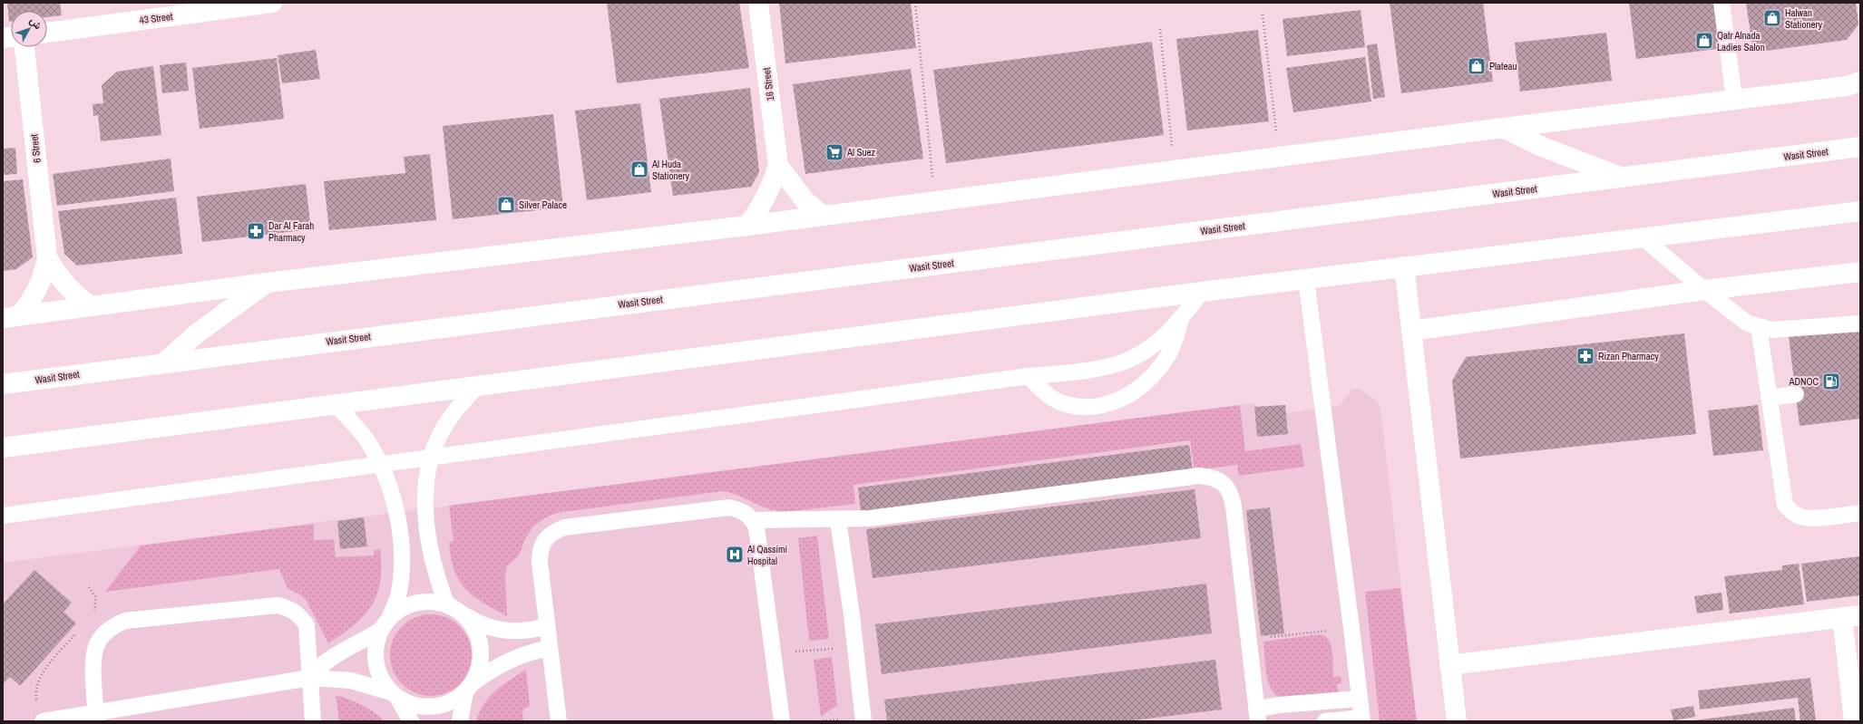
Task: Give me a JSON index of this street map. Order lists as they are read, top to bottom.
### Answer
{
  "streets": {
    "street": [
      "43 Street",
      "16 Street",
      "6 Street",
      "Wasit Street"
    ]
  },
  "places": {
    "shop": [
      "Halwan Stationery",
      "Qatr Alnada Ladies Salon",
      "Plateau",
      "Al Huda Stationery",
      "Silver Palace"
    ],
    "supermarket": ["Al Suez"],
    "pharmacy": ["Dar Al Farah Pharmacy", "Rizan Pharmacy"],
    "fuel station": ["ADNOC"],
    "hospital": ["Al Qassimi Hospital"]
  },
  "north": "top right"
}
